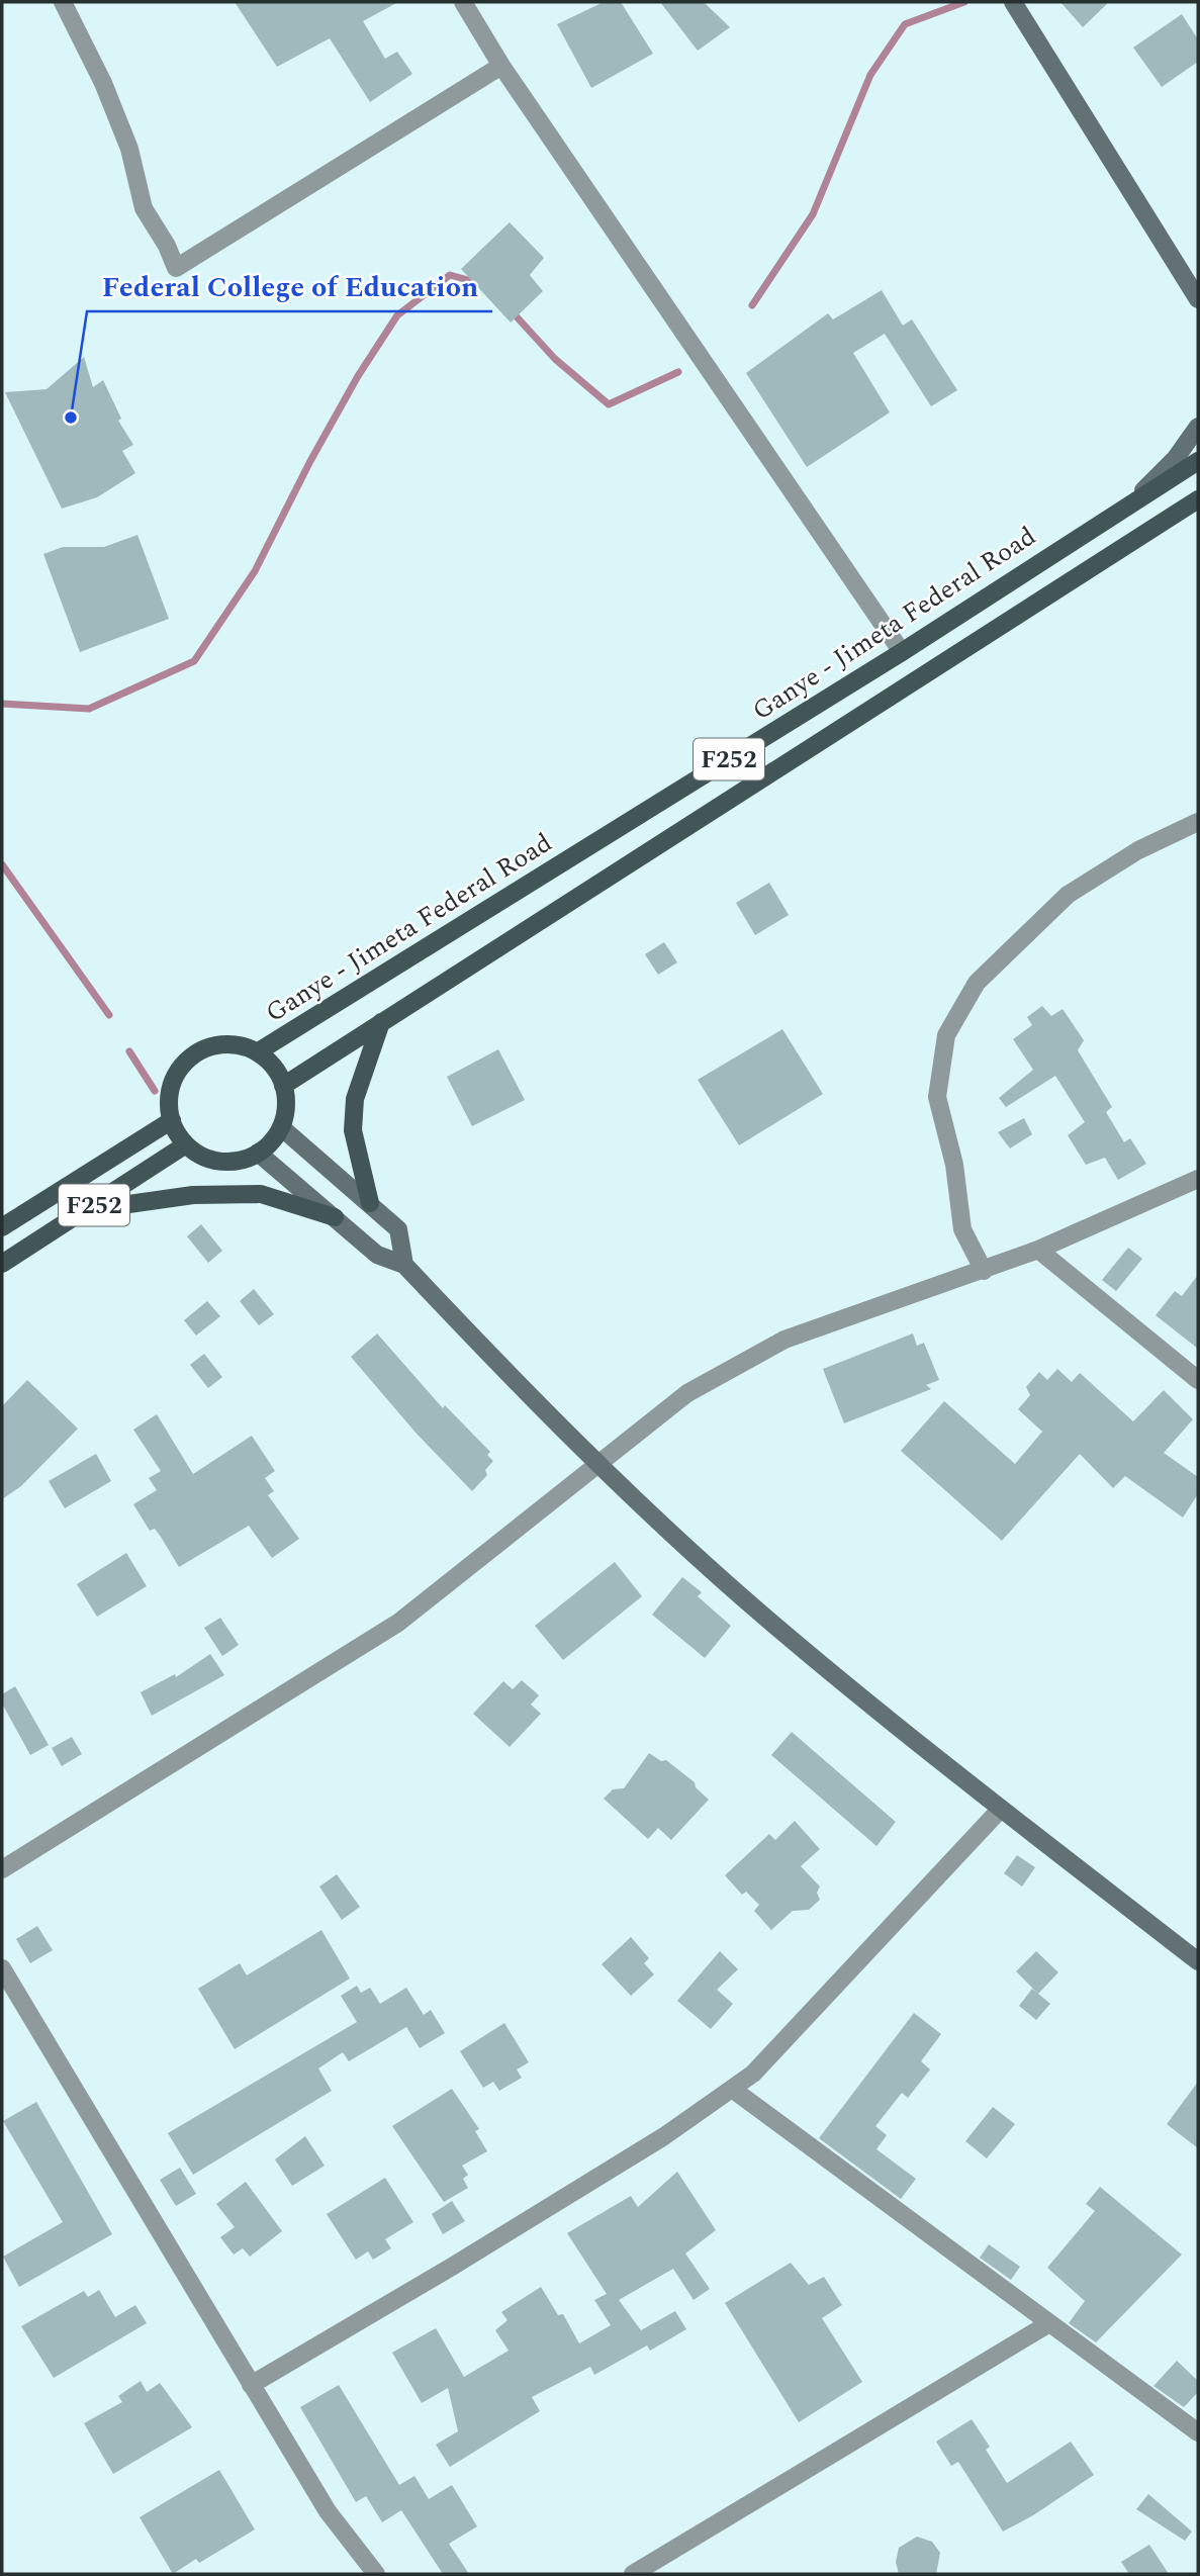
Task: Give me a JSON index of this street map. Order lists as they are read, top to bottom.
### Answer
{
  "streets": {
    "main road": ["Ganye - Jimeta Federal Road", "F252"]
  },
  "crossings": [
    ["Ganye - Jimeta Federal Road", "F252"]
  ],
  "places": ["Federal College of Education"]
}
